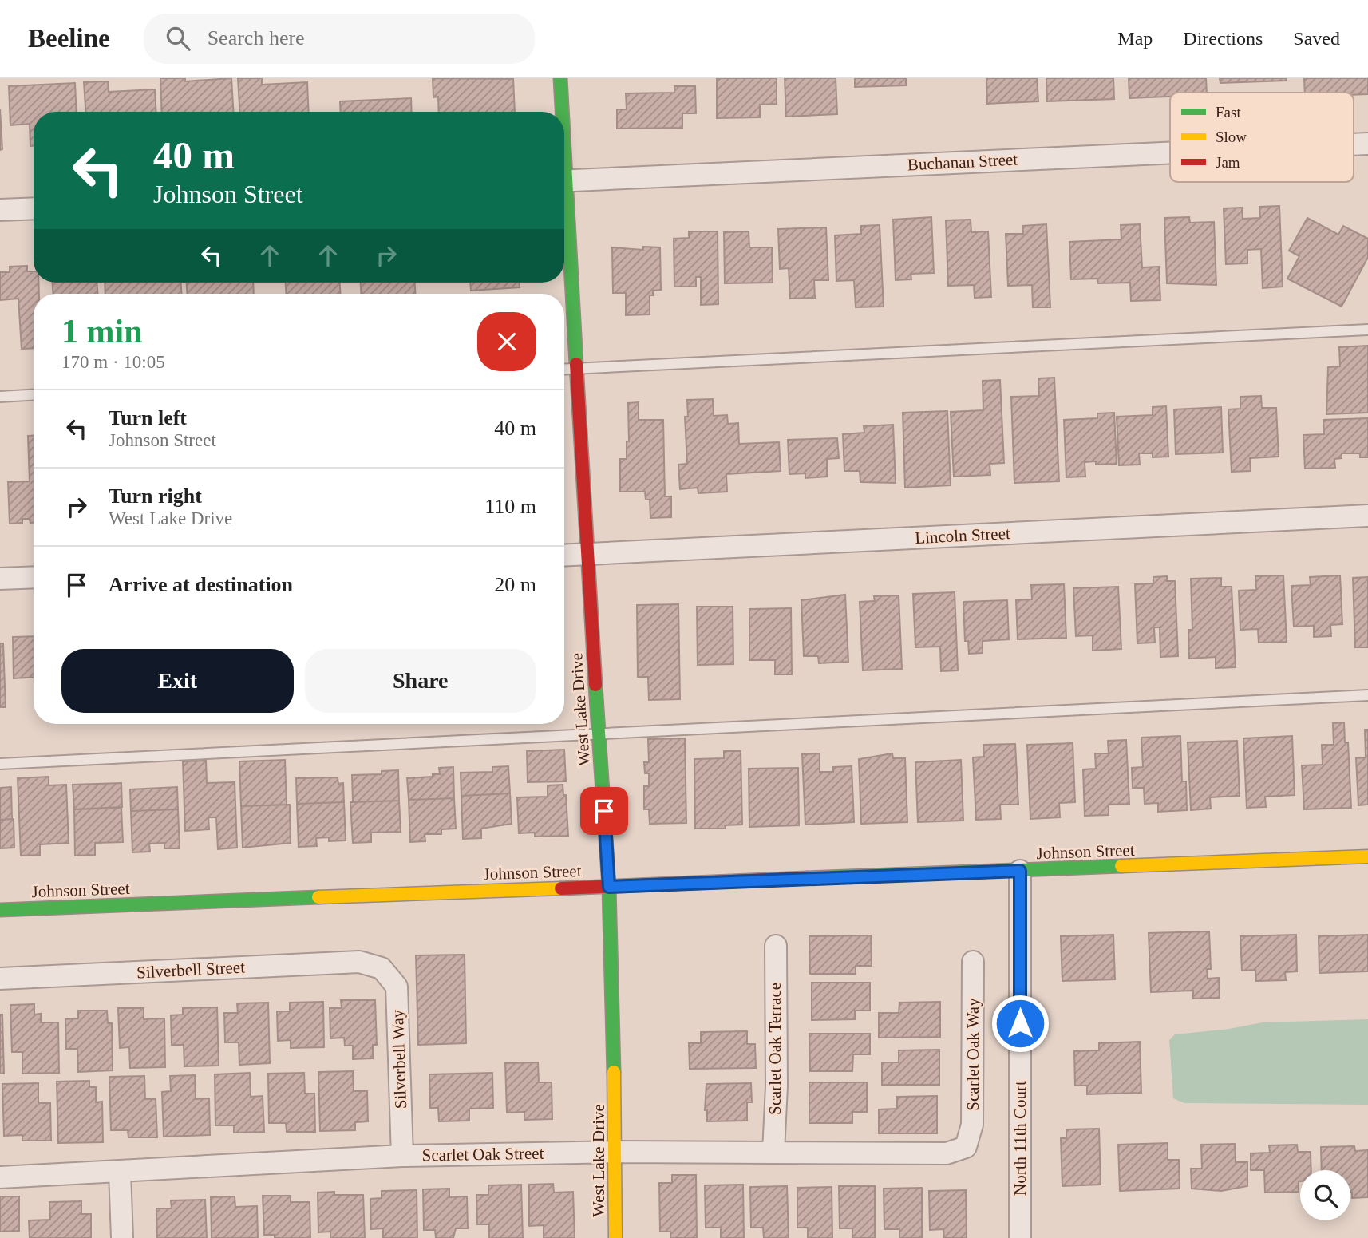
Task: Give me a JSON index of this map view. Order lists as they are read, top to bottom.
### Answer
{
  "streets": {
    "street": [
      "Buchanan Street",
      "Lincoln Street",
      "West Lake Drive",
      "Johnson Street",
      "Silverbell Street",
      "Scarlet Oak Terrace",
      "Scarlet Oak Way",
      "Silverbell Way",
      "North 11th Court",
      "Scarlet Oak Street"
    ]
  },
  "crossings": [
    ["Lincoln Street", "West Lake Drive"],
    ["West Lake Drive", "Johnson Street"],
    ["West Lake Drive", "Scarlet Oak Street"],
    ["Johnson Street", "North 11th Court"],
    ["Silverbell Street", "Silverbell Way"],
    ["Scarlet Oak Terrace", "Scarlet Oak Street"],
    ["Scarlet Oak Way", "Scarlet Oak Street"],
    ["Silverbell Way", "Scarlet Oak Street"]
  ],
  "legend": ["Fast", "Slow", "Jam"],
  "page": {
    "header": "Beeline",
    "search": "Search here",
    "nav": ["Map", "Directions", "Saved"],
    "turn": ["40 m", "Johnson Street"],
    "heading": ["1 min", "170 m · 10:05"],
    "list": [
      {
        "name": "Turn left",
        "note": "Johnson Street",
        "value": "40 m"
      },
      {
        "name": "Turn right",
        "note": "West Lake Drive",
        "value": "110 m"
      },
      {
        "name": "Arrive at destination",
        "value": "20 m"
      }
    ],
    "buttons": ["Exit", "Share"]
  }
}
